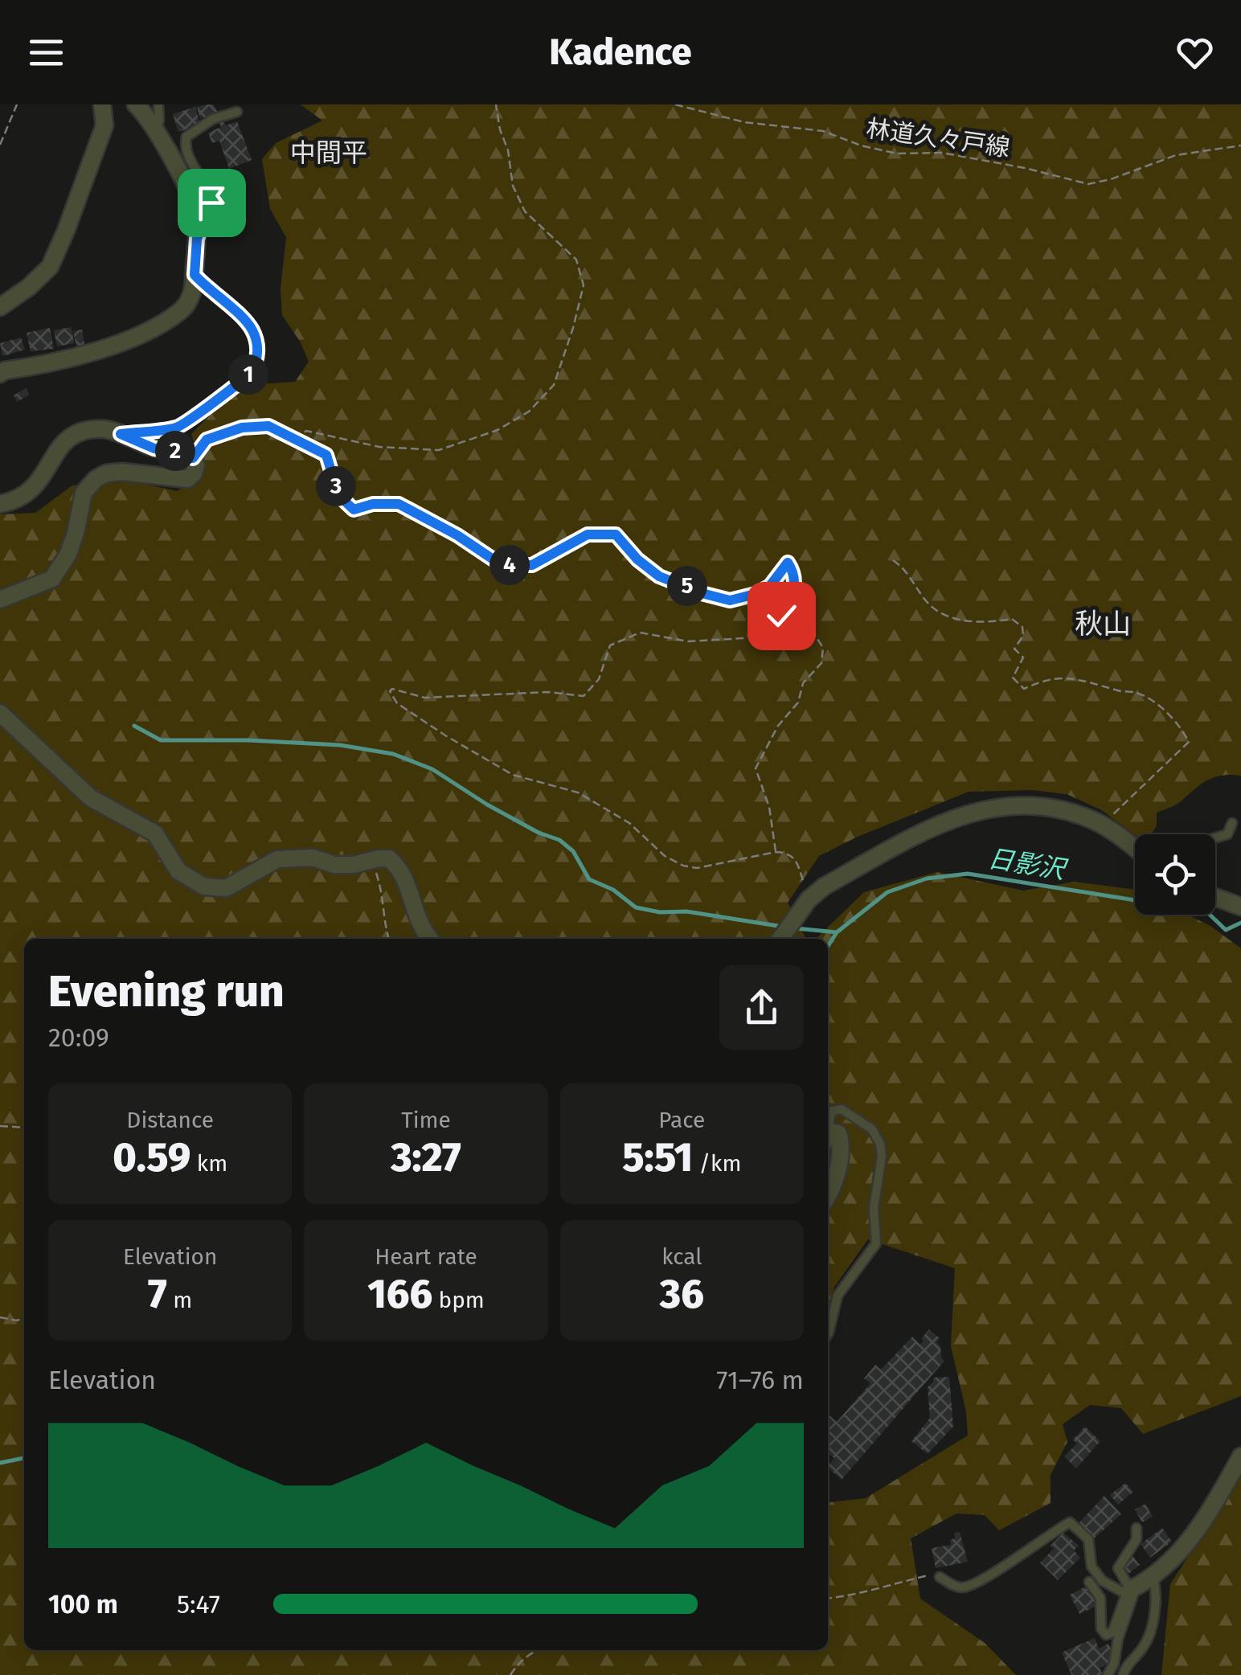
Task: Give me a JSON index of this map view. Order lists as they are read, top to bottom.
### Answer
{
  "streets": {
    "path": ["林道久々戸線"]
  },
  "districts": ["中間平", "秋山"],
  "water": ["日影沢"],
  "page": {
    "header": "Kadence",
    "pins": [
      "1",
      "2",
      "3",
      "4",
      "5"
    ],
    "heading": ["Evening run", "20:09"],
    "stats": [
      ["Distance", "0.59 km"],
      ["Time", "3:27"],
      ["Pace", "5:51 /km"],
      ["Elevation", "7 m"],
      ["Heart rate", "166 bpm"],
      ["kcal", "36"]
    ],
    "chart": ["Elevation", "71–76 m"],
    "list": [
      {
        "name": "100 m",
        "note": "5:47"
      }
    ]
  }
}
